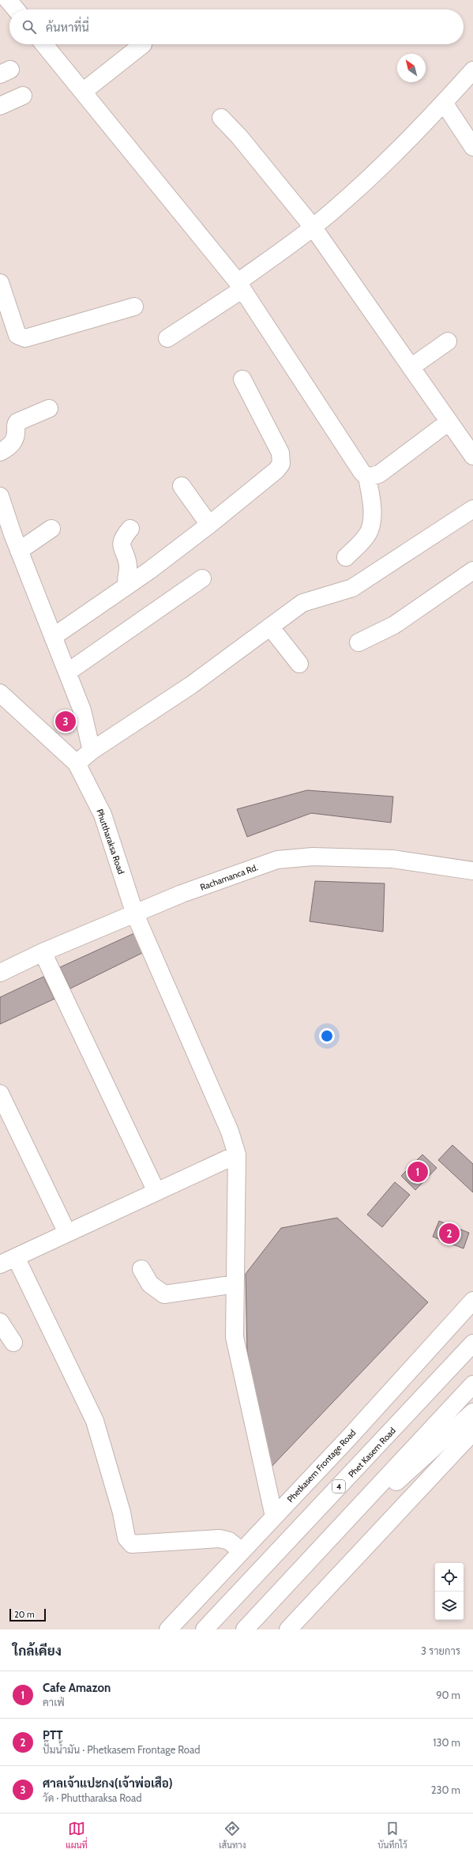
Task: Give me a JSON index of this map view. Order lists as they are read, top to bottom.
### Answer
{
  "streets": {
    "main road": [
      "Phuttharaksa Road",
      "Rachamanca Rd.",
      "Phet Kasem Road",
      "Phetkasem Frontage Road",
      "4"
    ]
  },
  "crossings": [
    ["Phuttharaksa Road", "Rachamanca Rd."]
  ],
  "scale_bar": "20 m",
  "north": "top left",
  "page": {
    "search": "ค้นหาที่นี่",
    "pins": ["3", "1", "2"],
    "scale": "20 m",
    "heading": ["ใกล้เคียง", "3 รายการ"],
    "list": [
      {
        "mark": "1",
        "name": "Cafe Amazon",
        "note": "คาเฟ่",
        "value": "90 m"
      },
      {
        "mark": "2",
        "name": "PTT",
        "note": "ปั๊มน้ำมัน · Phetkasem Frontage Road",
        "value": "130 m"
      },
      {
        "mark": "3",
        "name": "ศาลเจ้าแปะกง(เจ้าพ่อเสือ)",
        "note": "วัด · Phuttharaksa Road",
        "value": "230 m"
      }
    ],
    "nav": ["แผนที่", "เส้นทาง", "บันทึกไว้"]
  }
}
